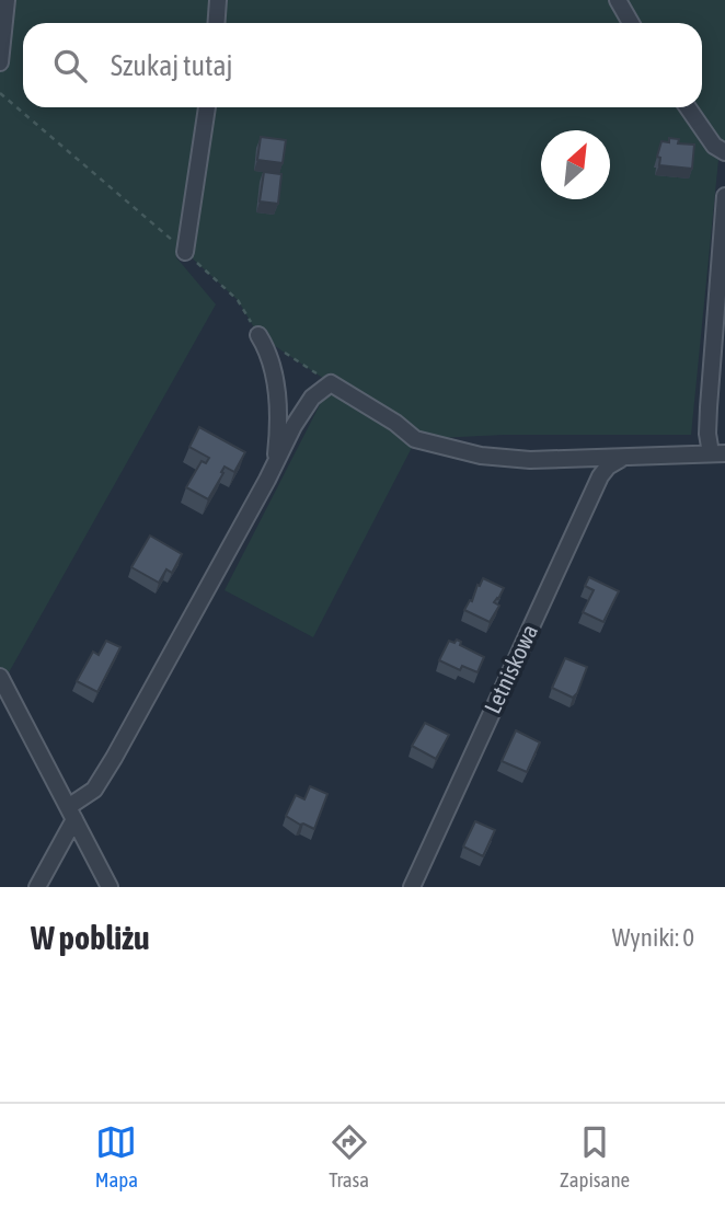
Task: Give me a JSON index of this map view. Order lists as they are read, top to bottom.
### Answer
{
  "streets": {
    "street": ["Letniskowa"]
  },
  "north": "top right",
  "page": {
    "search": "Szukaj tutaj",
    "heading": ["W pobliżu", "Wyniki: 0"],
    "nav": ["Mapa", "Trasa", "Zapisane"]
  }
}
